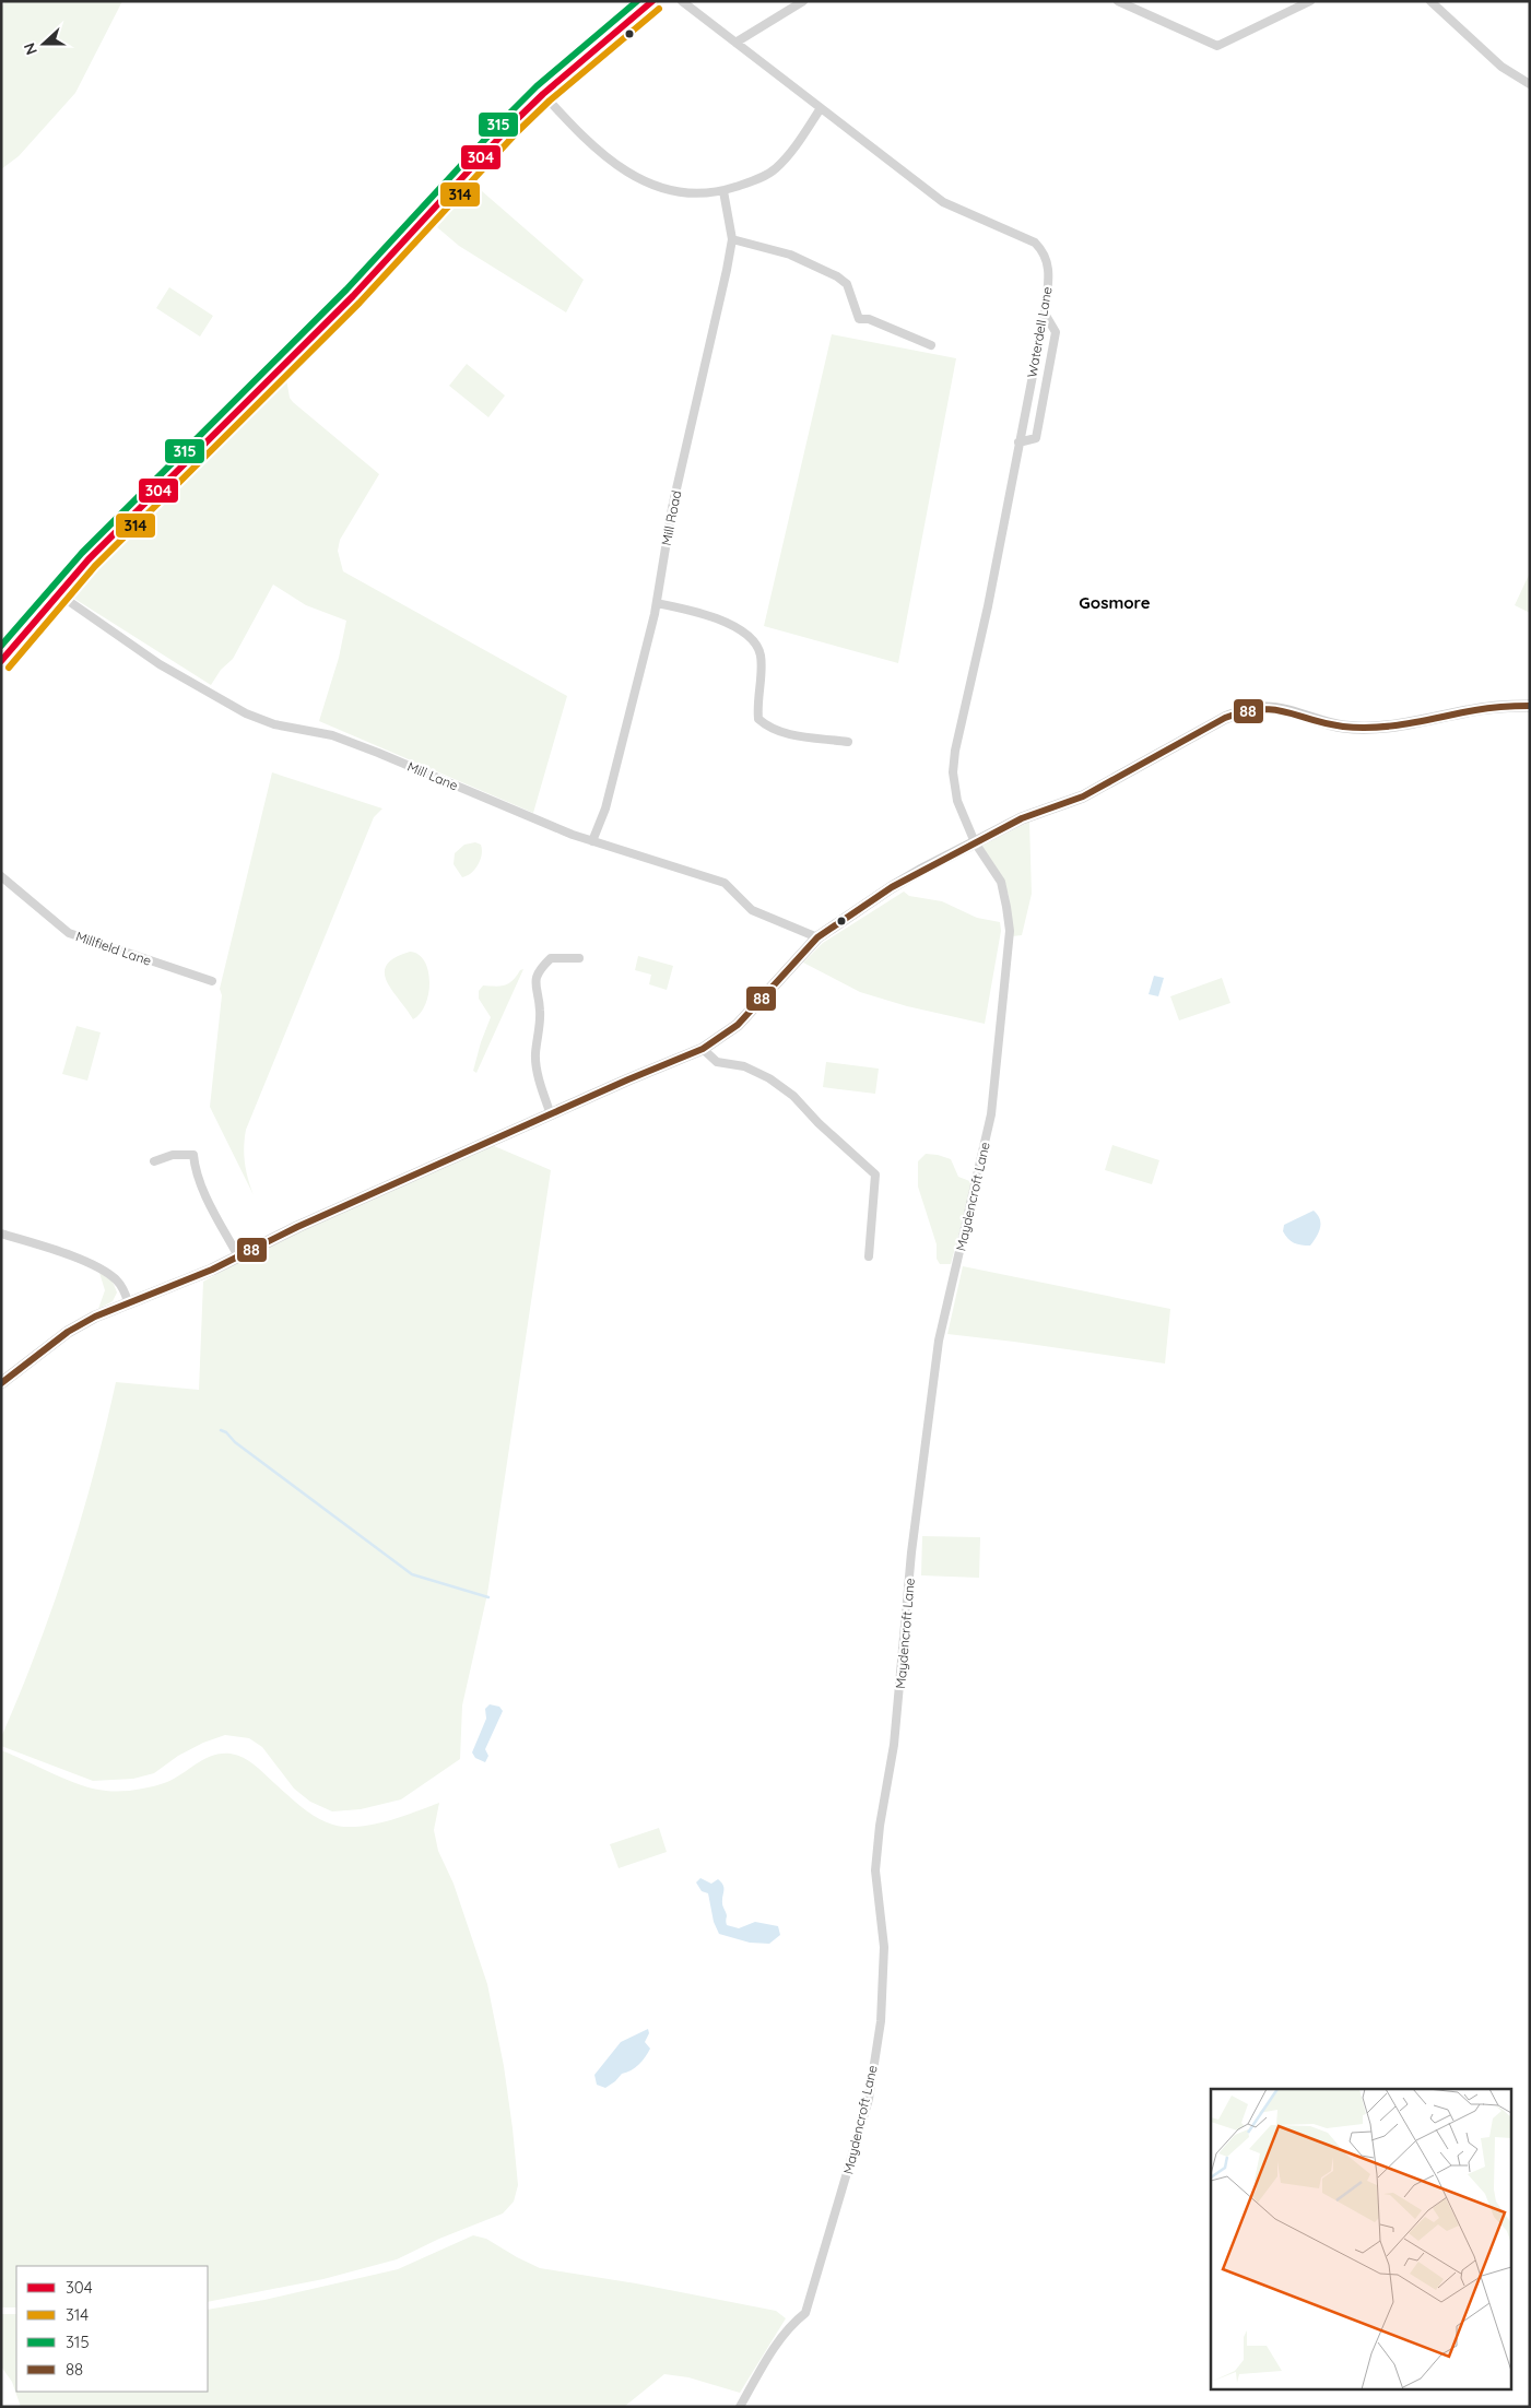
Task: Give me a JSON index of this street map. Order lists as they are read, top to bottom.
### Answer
{
  "streets": {
    "street": [
      "Waterdell Lane",
      "Mill Road",
      "Mill Lane",
      "Millfield Lane",
      "Maydencroft Lane"
    ]
  },
  "crossings": [
    ["Waterdell Lane", "Maydencroft Lane"],
    ["Mill Road", "Mill Lane"]
  ],
  "districts": ["Gosmore"],
  "lines": [
    "transit line 304",
    "transit line 315",
    "transit line 314",
    "transit line 88"
  ],
  "legend": [
    "304",
    "314",
    "315",
    "88"
  ],
  "north": "left"
}
